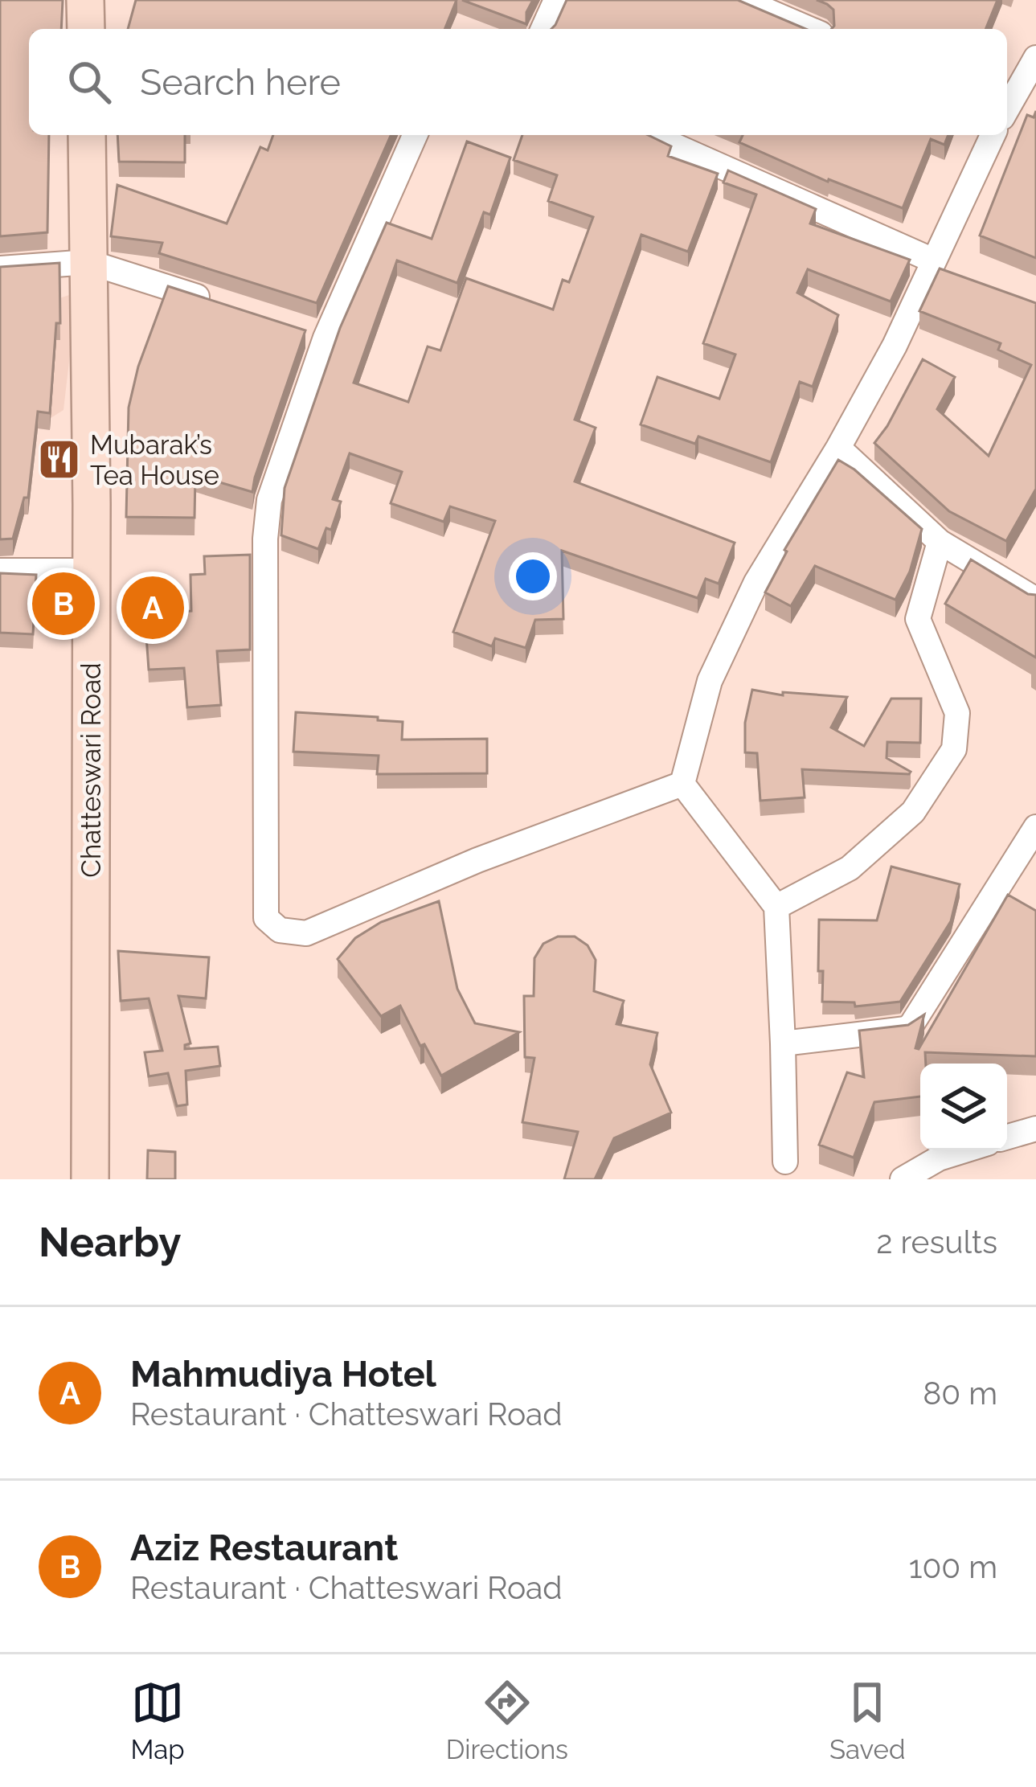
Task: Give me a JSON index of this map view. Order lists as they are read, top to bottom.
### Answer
{
  "streets": {
    "main road": ["Chatteswari Road"]
  },
  "places": {
    "restaurant": ["Mubarak’s Tea House"]
  },
  "page": {
    "search": "Search here",
    "pins": ["B", "A"],
    "heading": ["Nearby", "2 results"],
    "list": [
      {
        "mark": "A",
        "name": "Mahmudiya Hotel",
        "note": "Restaurant · Chatteswari Road",
        "value": "80 m"
      },
      {
        "mark": "B",
        "name": "Aziz Restaurant",
        "note": "Restaurant · Chatteswari Road",
        "value": "100 m"
      }
    ],
    "nav": ["Map", "Directions", "Saved"]
  }
}
